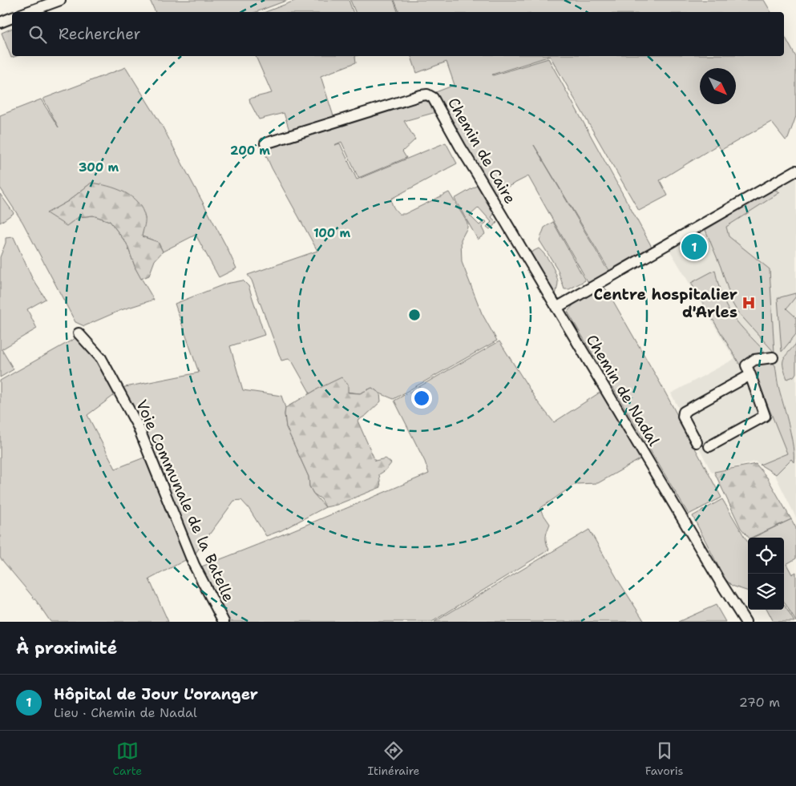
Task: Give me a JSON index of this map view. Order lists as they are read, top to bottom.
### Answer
{
  "streets": {
    "street": ["Chemin de Caire", "Chemin de Nadal", "Voie Communale de la Batelle"]
  },
  "crossings": [
    ["Chemin de Caire", "Chemin de Nadal"]
  ],
  "places": {
    "hospital": ["Centre hospitalier d'Arles"]
  },
  "north": "bottom right",
  "page": {
    "search": "Rechercher",
    "pins": "1",
    "heading": "À proximité",
    "list": [
      {
        "mark": "1",
        "name": "Hôpital de Jour L'oranger",
        "note": "Lieu · Chemin de Nadal",
        "value": "270 m"
      }
    ],
    "nav": ["Carte", "Itinéraire", "Favoris"]
  },
  "rings": ["200 m", "300 m", "100 m"]
}
